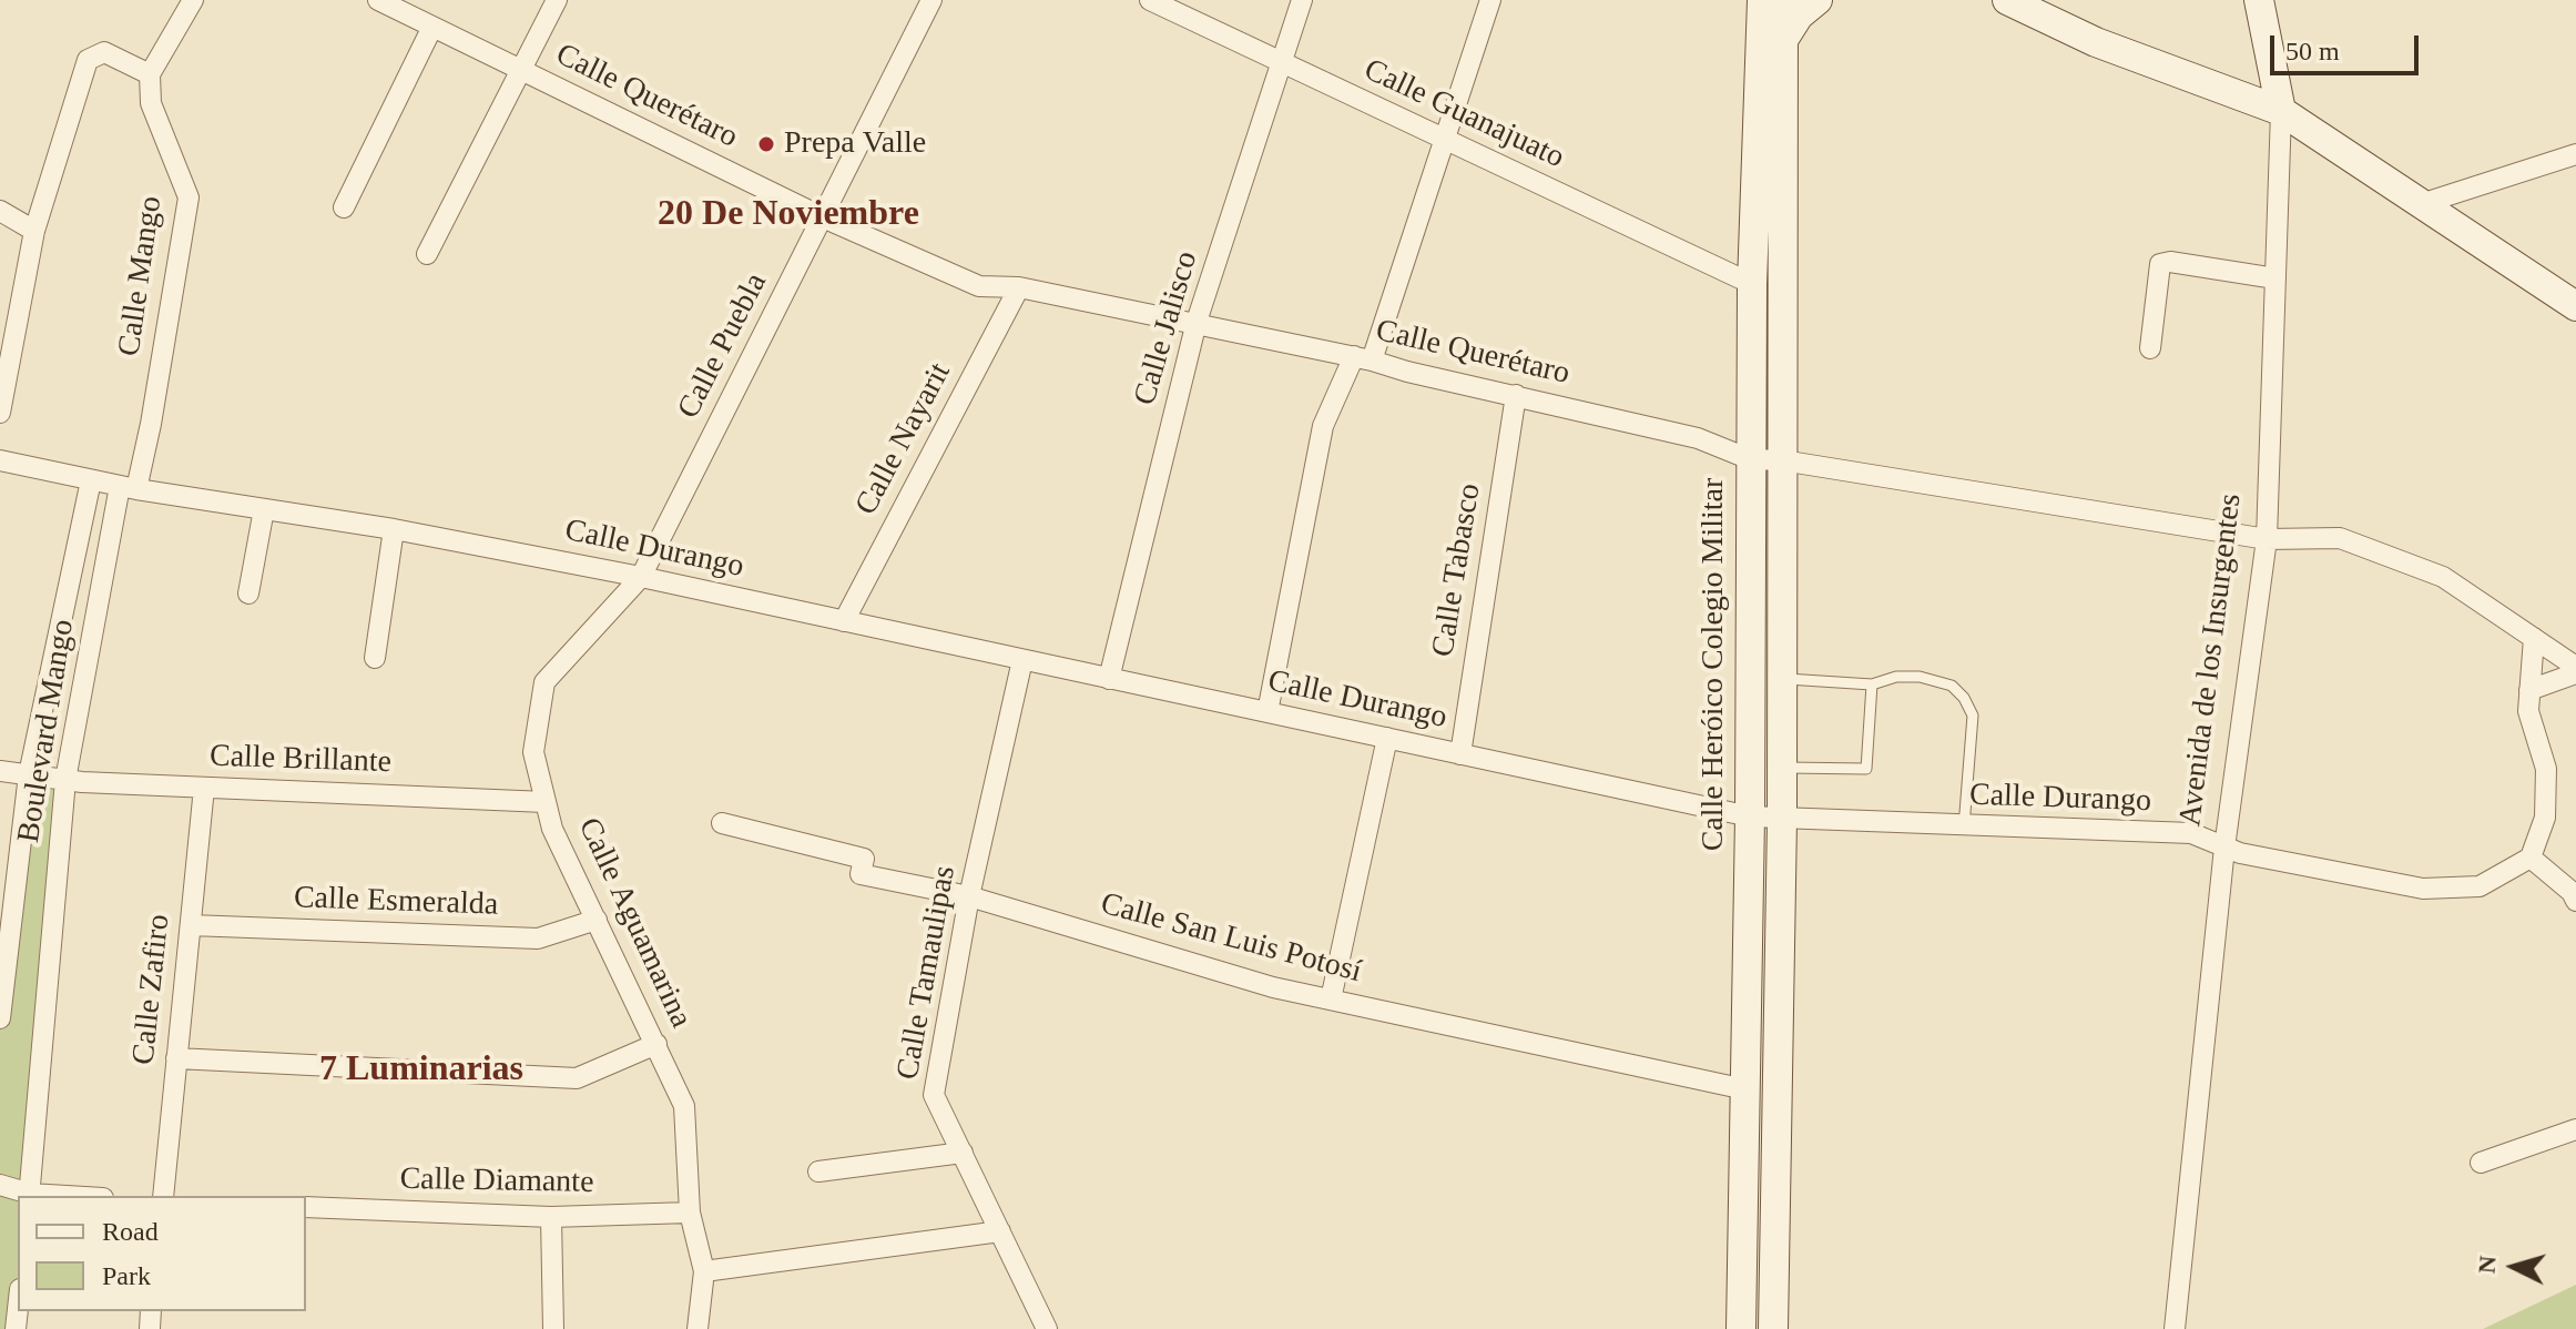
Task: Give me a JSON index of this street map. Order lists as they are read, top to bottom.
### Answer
{
  "streets": {
    "main road": ["Avenida de los Insurgentes", "Calle Heróico Colegio Militar"],
    "street": [
      "Calle Querétaro",
      "Calle Guanajuato",
      "Calle Mango",
      "Calle Jalisco",
      "Calle Puebla",
      "Calle Nayarit",
      "Calle Durango",
      "Calle Tabasco",
      "Boulevard Mango",
      "Calle Brillante",
      "Calle Esmeralda",
      "Calle Aguamarina",
      "Calle San Luis Potosí",
      "Calle Tamaulipas",
      "Calle Zafiro",
      "Calle Diamante"
    ]
  },
  "crossings": [
    ["Calle Querétaro", "Calle Jalisco"],
    ["Calle Querétaro", "Calle Puebla"],
    ["Calle Querétaro", "Calle Nayarit"],
    ["Calle Querétaro", "Calle Tabasco"],
    ["Calle Querétaro", "Avenida de los Insurgentes"],
    ["Calle Querétaro", "Calle Heróico Colegio Militar"],
    ["Calle Guanajuato", "Calle Jalisco"],
    ["Calle Guanajuato", "Calle Heróico Colegio Militar"],
    ["Calle Mango", "Calle Durango"],
    ["Calle Mango", "Boulevard Mango"],
    ["Calle Jalisco", "Calle Durango"],
    ["Calle Puebla", "Calle Durango"],
    ["Calle Puebla", "Calle Aguamarina"],
    ["Calle Nayarit", "Calle Durango"],
    ["Calle Durango", "Calle Tabasco"],
    ["Calle Durango", "Avenida de los Insurgentes"],
    ["Calle Durango", "Calle Heróico Colegio Militar"],
    ["Calle Durango", "Boulevard Mango"],
    ["Calle Durango", "Calle Aguamarina"],
    ["Calle Durango", "Calle Tamaulipas"],
    ["Calle Heróico Colegio Militar", "Calle San Luis Potosí"],
    ["Boulevard Mango", "Calle Brillante"],
    ["Calle Brillante", "Calle Aguamarina"],
    ["Calle Brillante", "Calle Zafiro"],
    ["Calle Esmeralda", "Calle Aguamarina"],
    ["Calle Esmeralda", "Calle Zafiro"],
    ["Calle Aguamarina", "Calle Diamante"],
    ["Calle San Luis Potosí", "Calle Tamaulipas"]
  ],
  "districts": ["20 De Noviembre", "7 Luminarias"],
  "places": ["Prepa Valle"],
  "legend": ["Road", "Park"],
  "scale_bar": "50 m",
  "north": "left"
}
